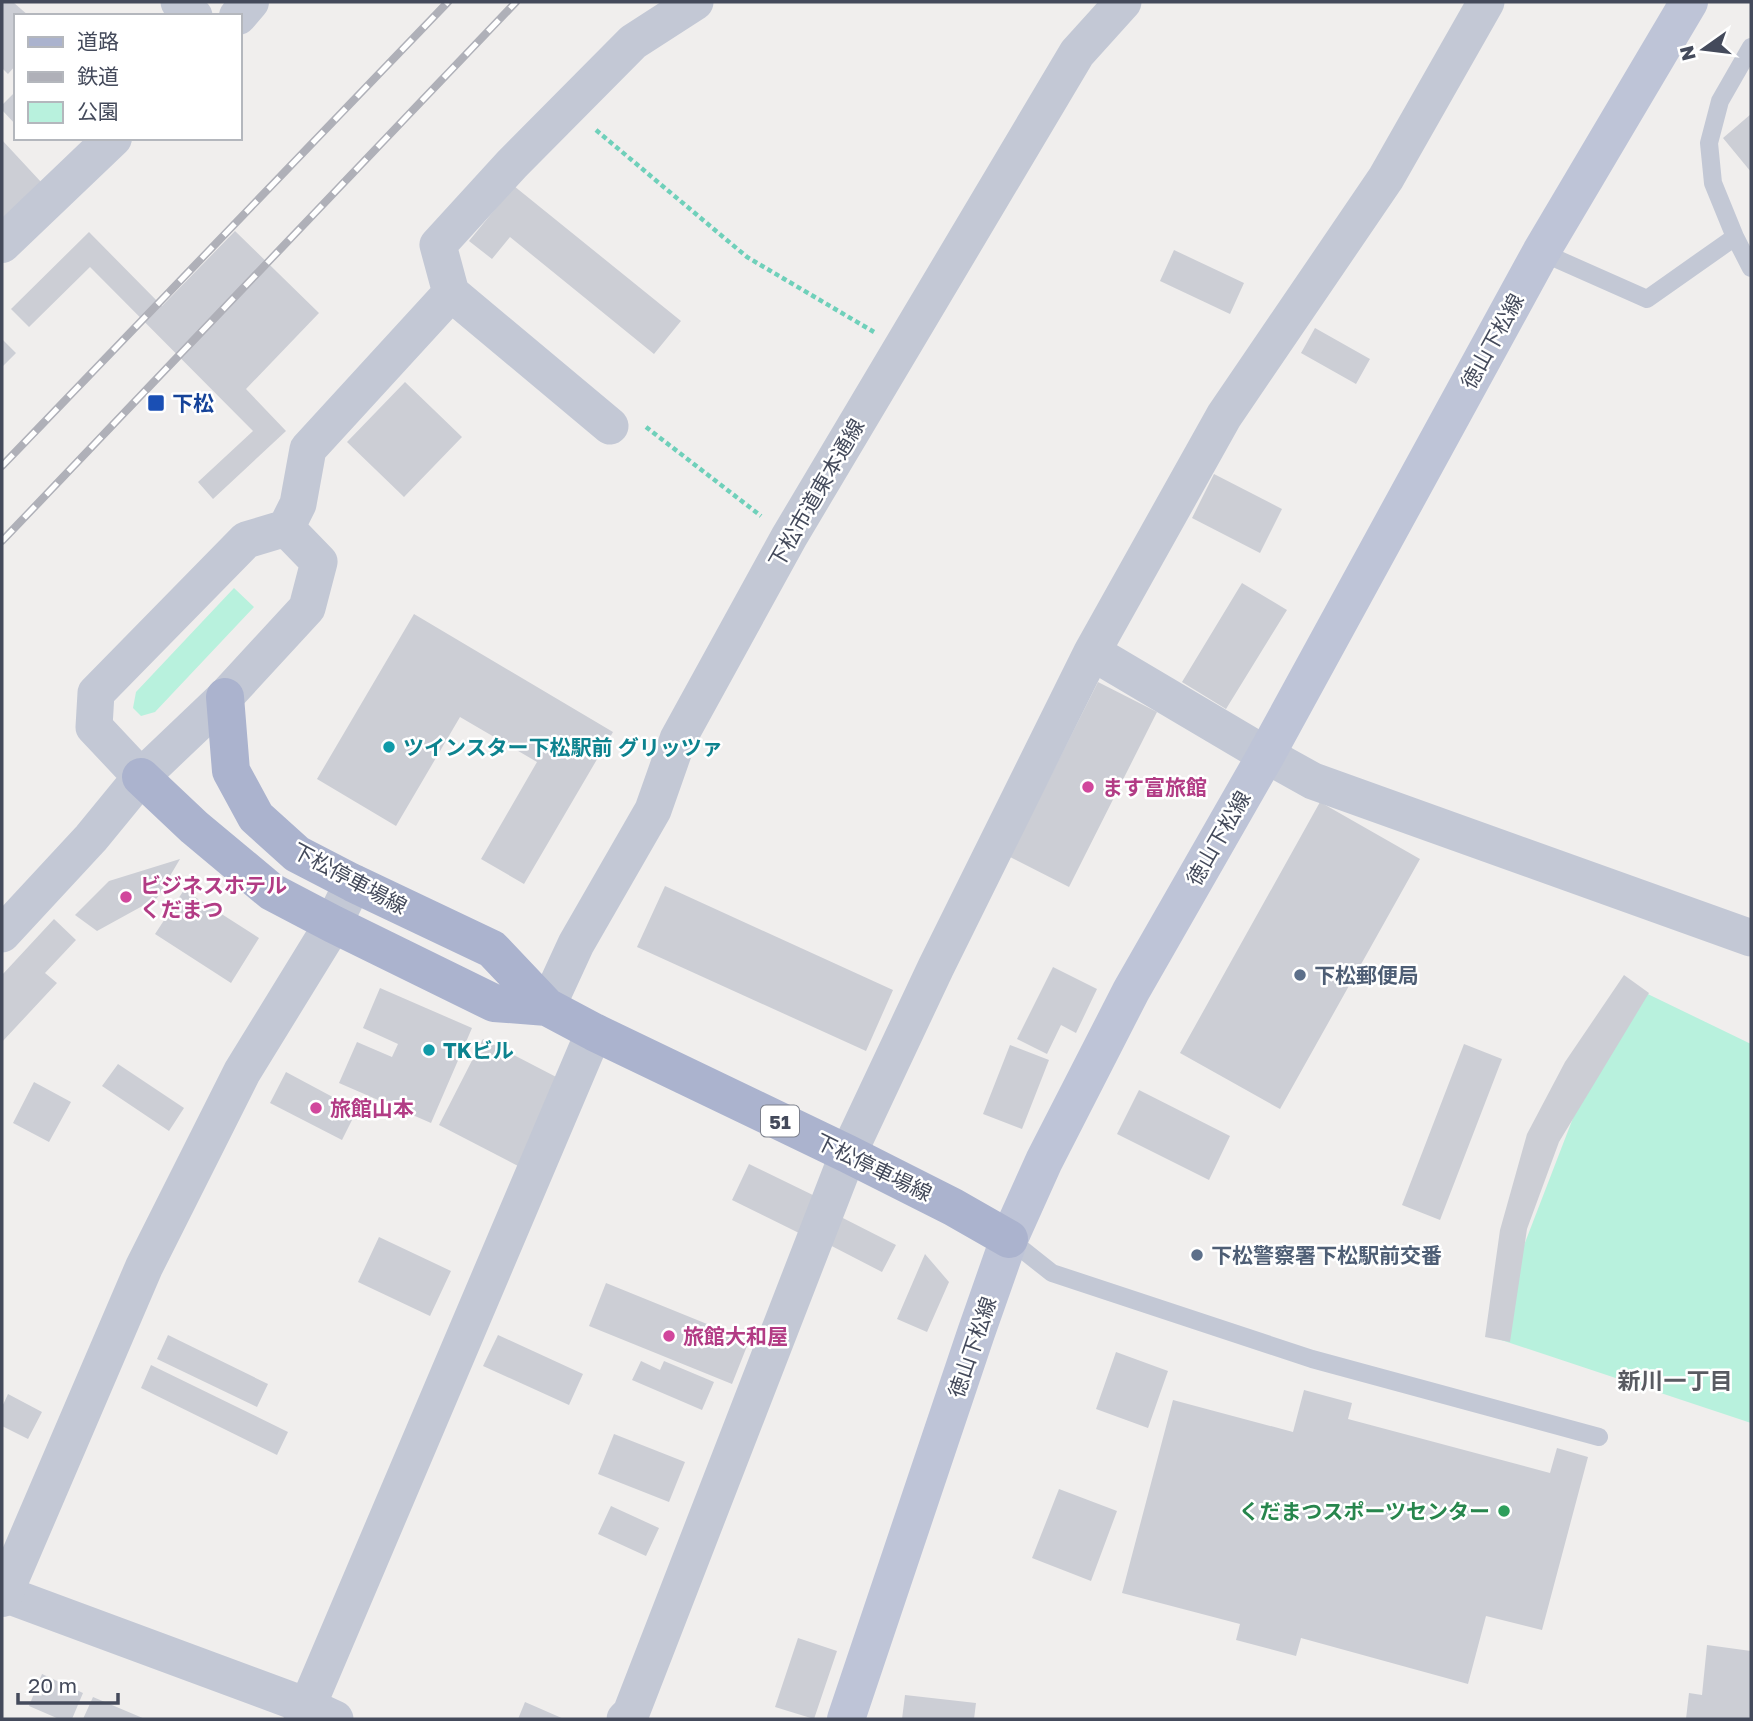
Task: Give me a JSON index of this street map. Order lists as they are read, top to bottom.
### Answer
{
  "streets": {
    "main road": ["徳山下松線", "下松停車場線", "51"],
    "street": ["下松市道東本通線"]
  },
  "crossings": [
    ["徳山下松線", "下松停車場線"],
    ["下松市道東本通線", "下松停車場線"]
  ],
  "districts": ["新川一丁目"],
  "places": {
    "transit": ["下松"],
    "other": [
      "ツインスター下松駅前 グリッツァ",
      "ます富旅館",
      "ビジネスホテル くだまつ",
      "下松郵便局",
      "TKビル",
      "旅館山本",
      "下松警察署下松駅前交番",
      "旅館大和屋",
      "くだまつスポーツセンター"
    ]
  },
  "legend": ["道路", "鉄道", "公園"],
  "scale_bar": "20 m",
  "north": "left"
}
